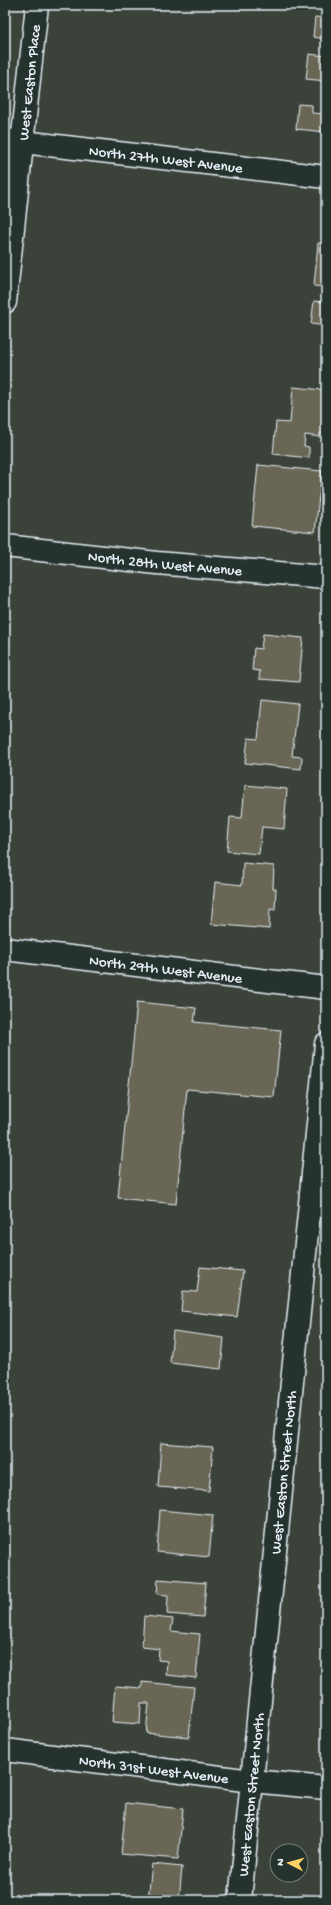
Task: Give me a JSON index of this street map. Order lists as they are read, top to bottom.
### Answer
{
  "streets": {
    "street": [
      "West Easton Place",
      "North 27th West Avenue",
      "North 28th West Avenue",
      "North 29th West Avenue",
      "West Easton Street North",
      "North 31st West Avenue"
    ]
  },
  "crossings": [
    ["West Easton Place", "North 27th West Avenue"],
    ["West Easton Street North", "North 31st West Avenue"]
  ],
  "north": "left"
}
